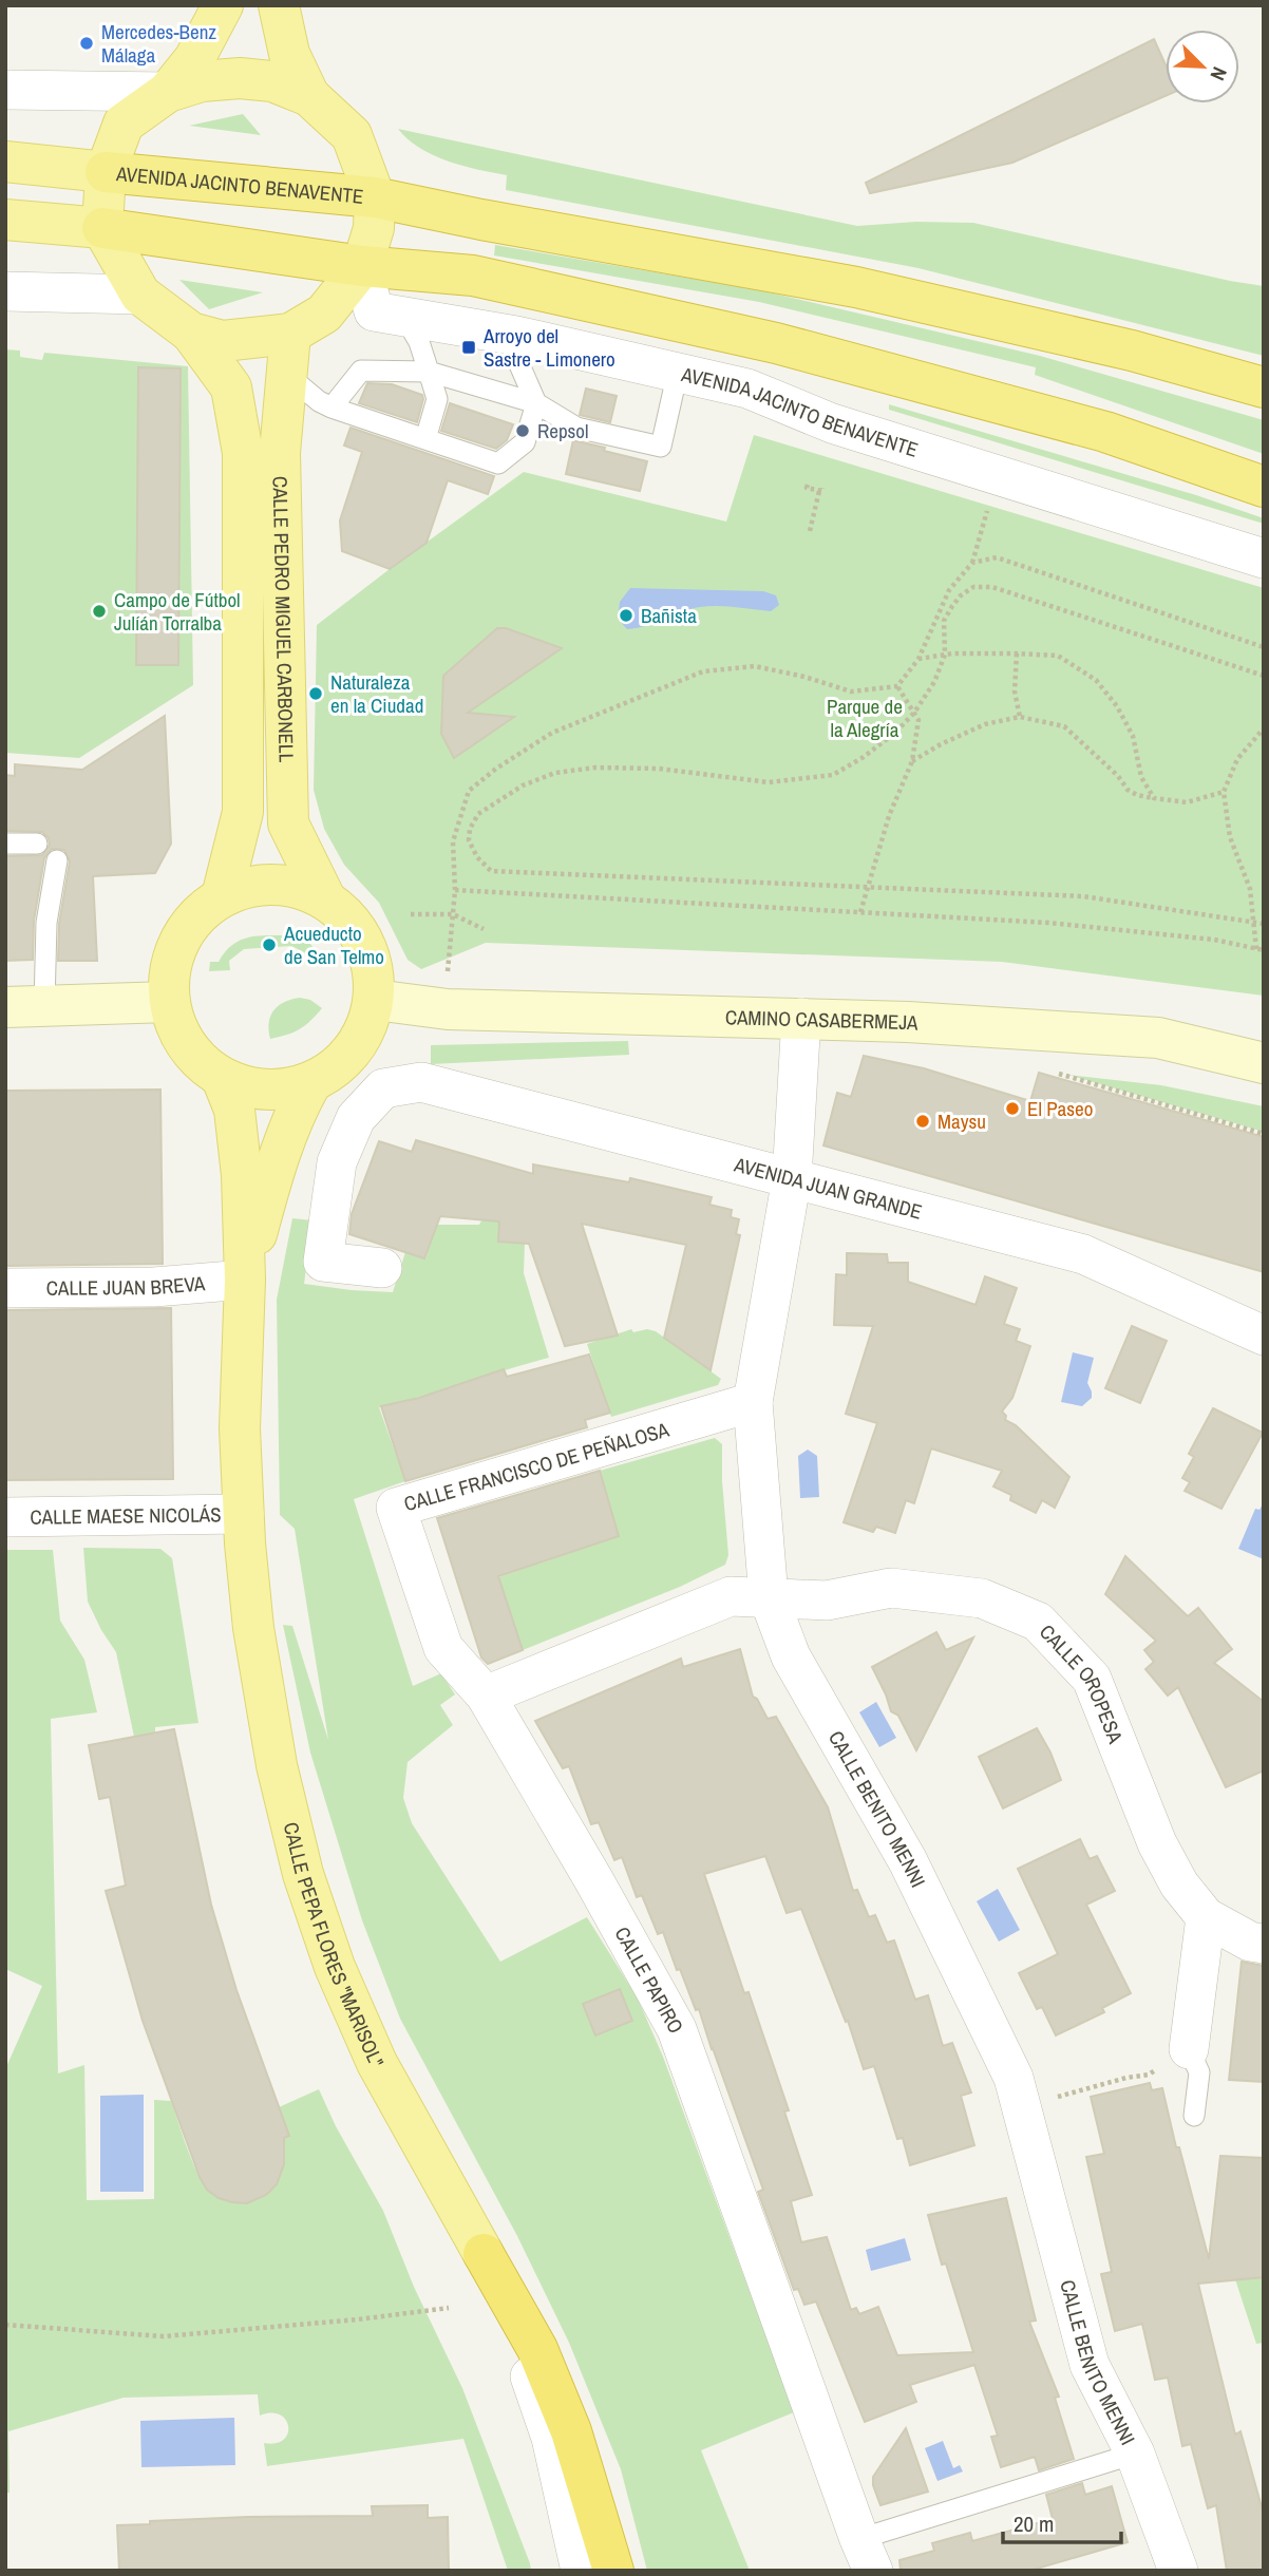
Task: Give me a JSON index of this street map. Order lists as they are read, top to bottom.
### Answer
{
  "streets": {
    "highway": ["AVENIDA JACINTO BENAVENTE"],
    "main road": ["CALLE PEDRO MIGUEL CARBONELL", "CAMINO CASABERMEJA", "CALLE PEPA FLORES \"MARISOL\""],
    "street": [
      "AVENIDA JUAN GRANDE",
      "CALLE JUAN BREVA",
      "CALLE FRANCISCO DE PEÑALOSA",
      "CALLE MAESE NICOLÁS",
      "CALLE OROPESA",
      "CALLE BENITO MENNI",
      "CALLE PAPIRO"
    ]
  },
  "crossings": [
    ["AVENIDA JACINTO BENAVENTE", "CALLE PEDRO MIGUEL CARBONELL"],
    ["CALLE PEDRO MIGUEL CARBONELL", "CAMINO CASABERMEJA"],
    ["CALLE PEDRO MIGUEL CARBONELL", "CALLE PEPA FLORES \"MARISOL\""],
    ["CAMINO CASABERMEJA", "CALLE BENITO MENNI"],
    ["CAMINO CASABERMEJA", "CALLE PEPA FLORES \"MARISOL\""],
    ["AVENIDA JUAN GRANDE", "CALLE BENITO MENNI"],
    ["CALLE JUAN BREVA", "CALLE PEPA FLORES \"MARISOL\""],
    ["CALLE FRANCISCO DE PEÑALOSA", "CALLE BENITO MENNI"],
    ["CALLE FRANCISCO DE PEÑALOSA", "CALLE PAPIRO"],
    ["CALLE MAESE NICOLÁS", "CALLE PEPA FLORES \"MARISOL\""],
    ["CALLE OROPESA", "CALLE BENITO MENNI"]
  ],
  "parks": ["Parque de la Alegría"],
  "places": {
    "other": [
      "Mercedes-Benz Málaga",
      "Repsol",
      "Campo de Fútbol Julíán Torralba",
      "Bañista",
      "Naturaleza en la Ciudad",
      "Acueducto de San Telmo",
      "El Paseo",
      "Maysu"
    ],
    "transit": ["Arroyo del Sastre - Limonero"]
  },
  "scale_bar": "20 m",
  "north": "bottom right"
}
